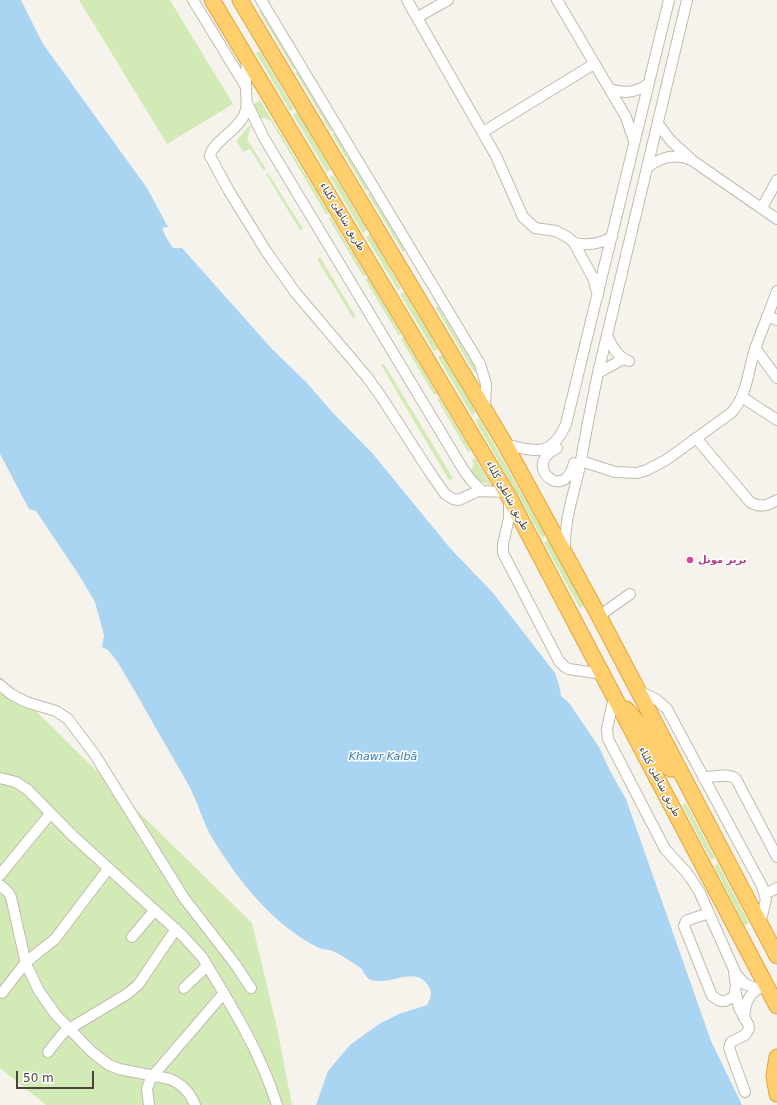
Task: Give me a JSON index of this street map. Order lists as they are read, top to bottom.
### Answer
{
  "streets": {
    "highway": ["طريق شاطئ كلباء"]
  },
  "water": ["Khawr Kalbā"],
  "places": ["بريز موتل"],
  "scale_bar": "50 m"
}
